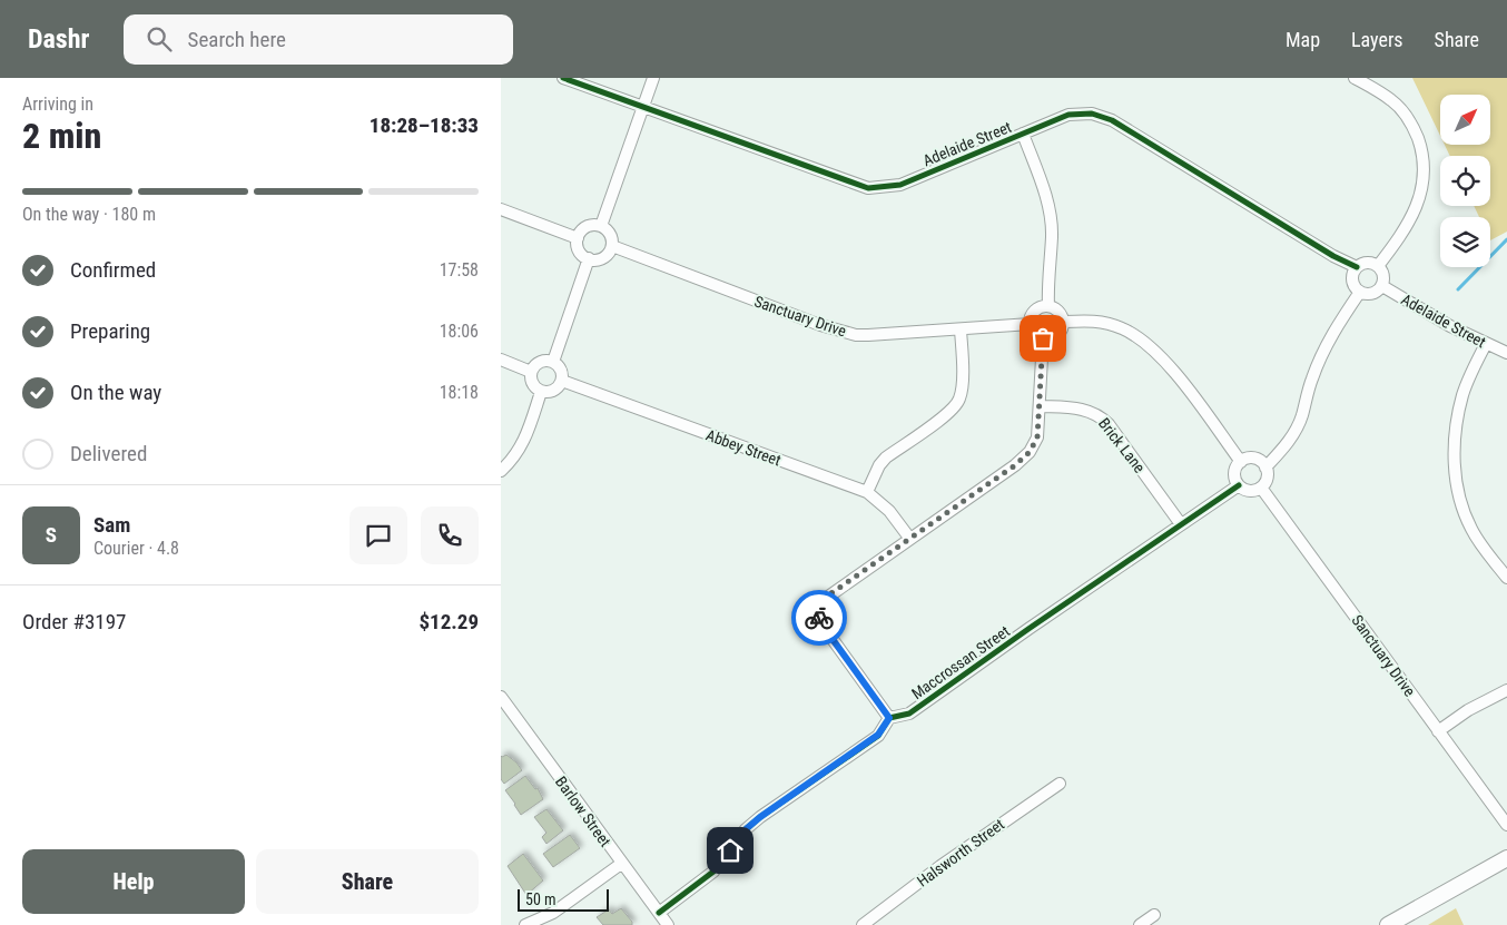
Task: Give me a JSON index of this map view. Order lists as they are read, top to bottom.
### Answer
{
  "streets": {
    "street": [
      "Adelaide Street",
      "Sanctuary Drive",
      "Brick Lane",
      "Abbey Street",
      "Maccrossan Street",
      "Barlow Street",
      "Halsworth Street"
    ]
  },
  "crossings": [
    ["Sanctuary Drive", "Maccrossan Street"],
    ["Brick Lane", "Maccrossan Street"]
  ],
  "scale_bar": "50 m",
  "north": "top right",
  "page": {
    "header": "Dashr",
    "search": "Search here",
    "nav": ["Map", "Layers", "Share"],
    "heading": ["2 min", "Arriving in", "18:28–18:33"],
    "panel": [
      "Sam",
      "Courier · 4.8",
      "Order #3197",
      "$12.29"
    ],
    "bar": "On the way · 180 m",
    "list": [
      ["Confirmed", "17:58"],
      ["Preparing", "18:06"],
      ["On the way", "18:18"],
      "Delivered"
    ],
    "round": "S",
    "buttons": ["Help", "Share"],
    "scale": "50 m"
  }
}
